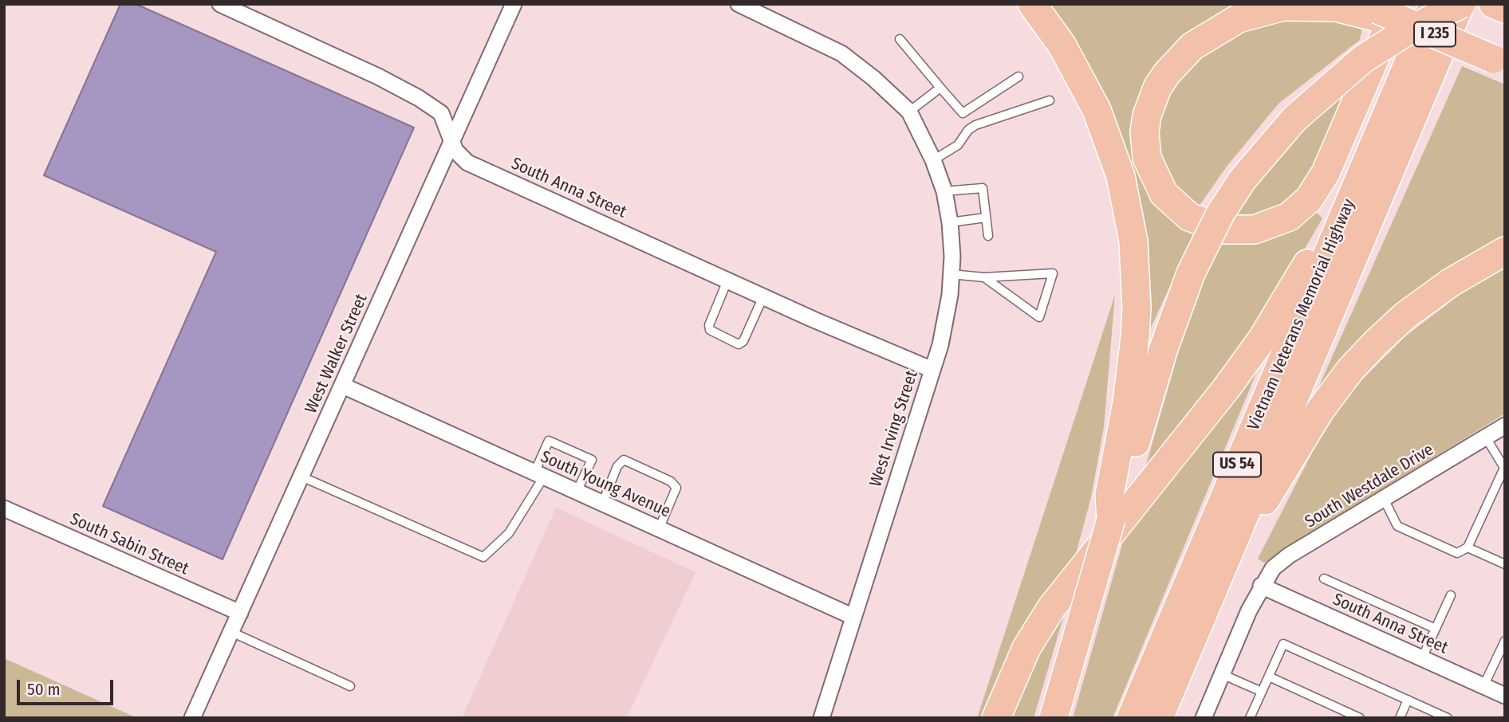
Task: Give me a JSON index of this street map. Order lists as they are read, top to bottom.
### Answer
{
  "streets": {
    "highway": ["I 235", "Vietnam Veterans Memorial Highway", "US 54"],
    "street": [
      "South Anna Street",
      "West Walker Street",
      "West Irving Street",
      "South Young Avenue",
      "South Westdale Drive",
      "South Sabin Street"
    ]
  },
  "crossings": [
    ["South Anna Street", "West Walker Street"],
    ["South Anna Street", "West Irving Street"],
    ["South Anna Street", "South Westdale Drive"],
    ["West Walker Street", "South Young Avenue"],
    ["West Walker Street", "South Sabin Street"],
    ["West Irving Street", "South Young Avenue"]
  ],
  "scale_bar": "50 m"
}
